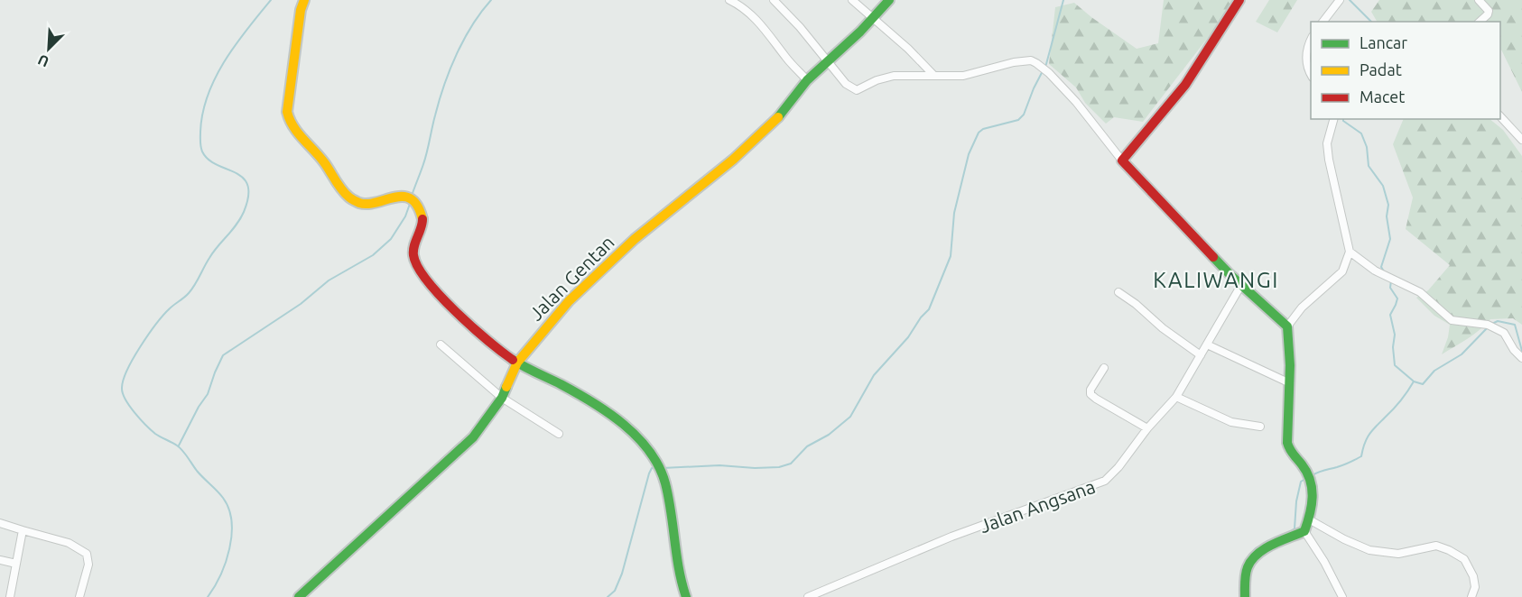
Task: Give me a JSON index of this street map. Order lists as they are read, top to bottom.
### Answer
{
  "streets": {
    "street": ["Jalan Gentan", "Jalan Angsana"]
  },
  "districts": ["KALIWANGI"],
  "legend": ["Lancar", "Padat", "Macet"],
  "north": "bottom left"
}
